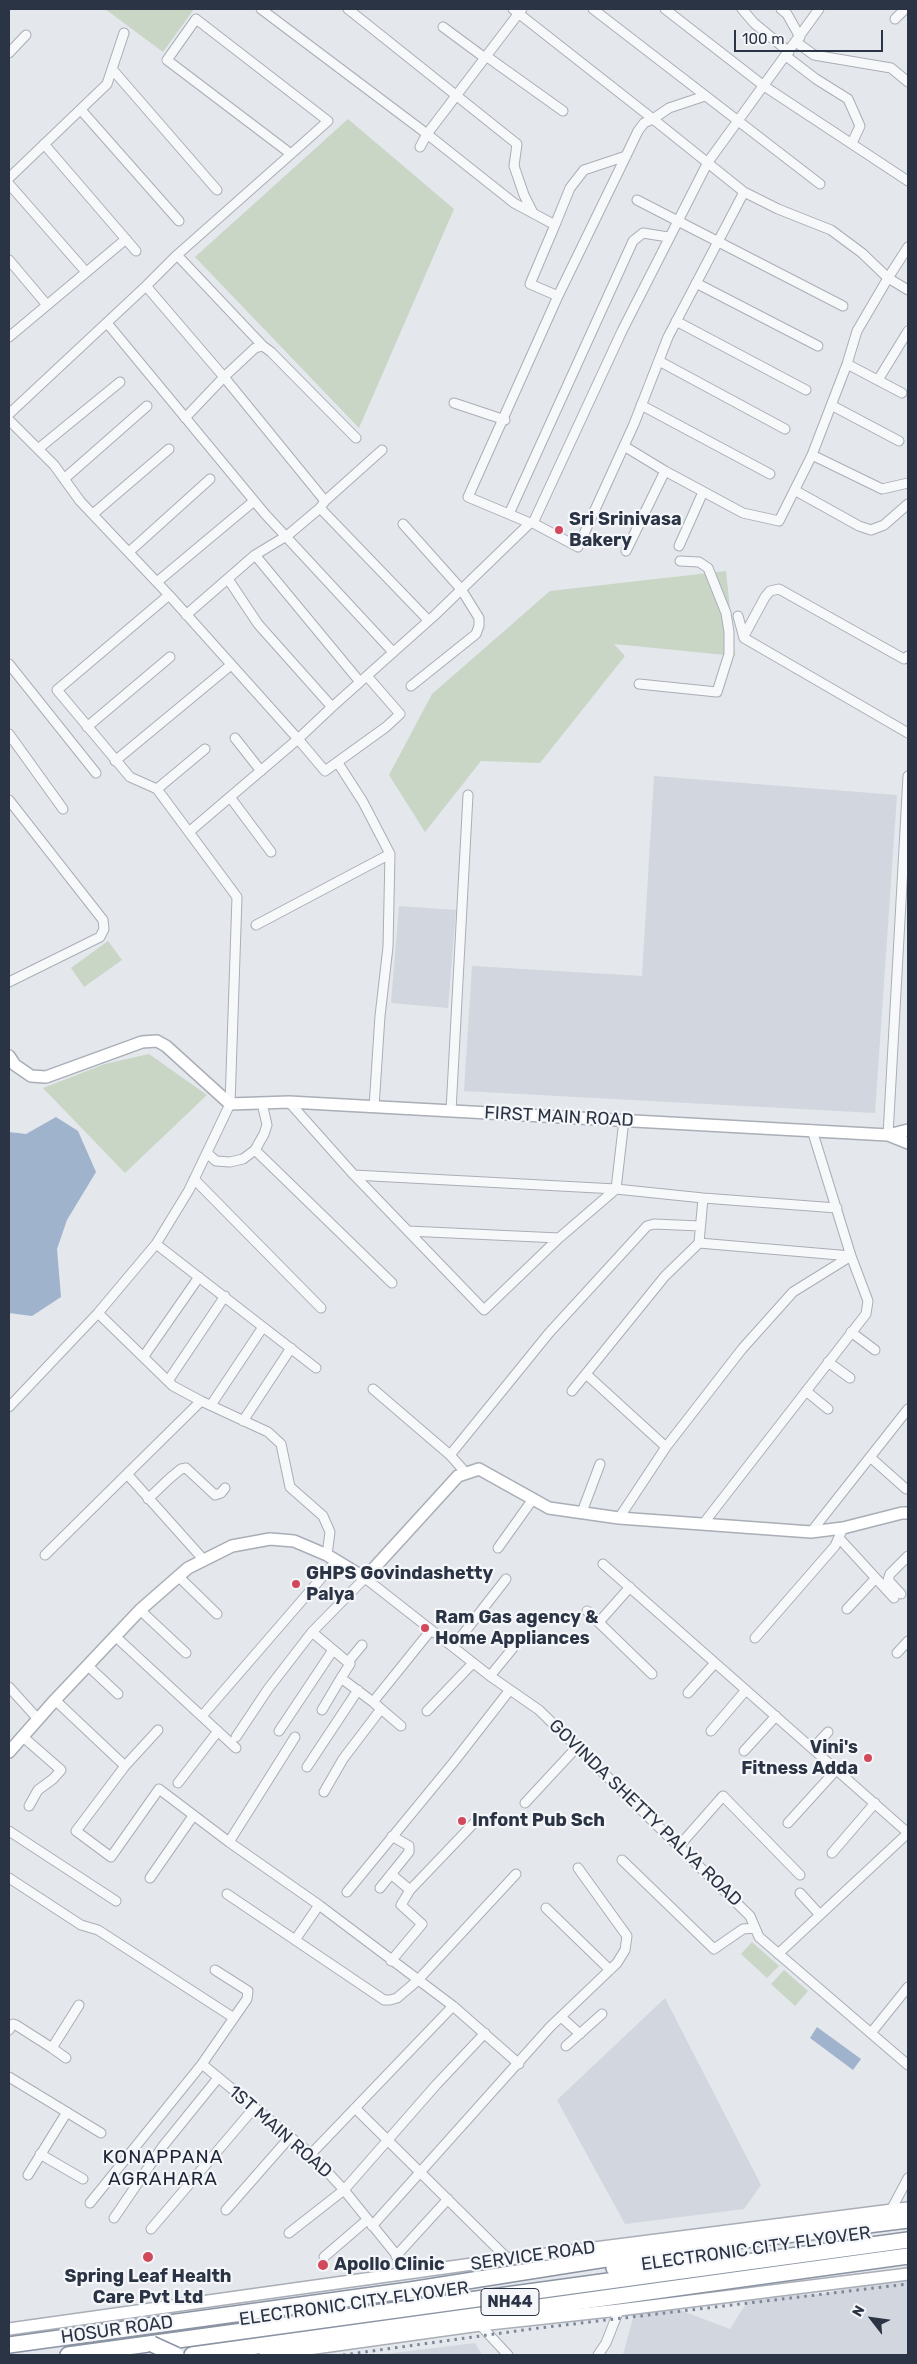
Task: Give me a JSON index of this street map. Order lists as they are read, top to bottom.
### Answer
{
  "streets": {
    "highway": ["ELECTRONIC CITY FLYOVER", "NH44", "HOSUR ROAD"],
    "street": [
      "FIRST MAIN ROAD",
      "GOVINDA SHETTY PALYA ROAD",
      "1ST MAIN ROAD",
      "SERVICE ROAD"
    ]
  },
  "crossings": [
    ["1ST MAIN ROAD", "SERVICE ROAD"]
  ],
  "districts": ["KONAPPANA AGRAHARA"],
  "places": [
    "Sri Srinivasa Bakery",
    "GHPS Govindashetty Palya",
    "Ram Gas agency & Home Appliances",
    "Vini's Fitness Adda",
    "Infont Pub Sch",
    "Spring Leaf Health Care Pvt Ltd",
    "Apollo Clinic"
  ],
  "scale_bar": "100 m",
  "north": "top left"
}
